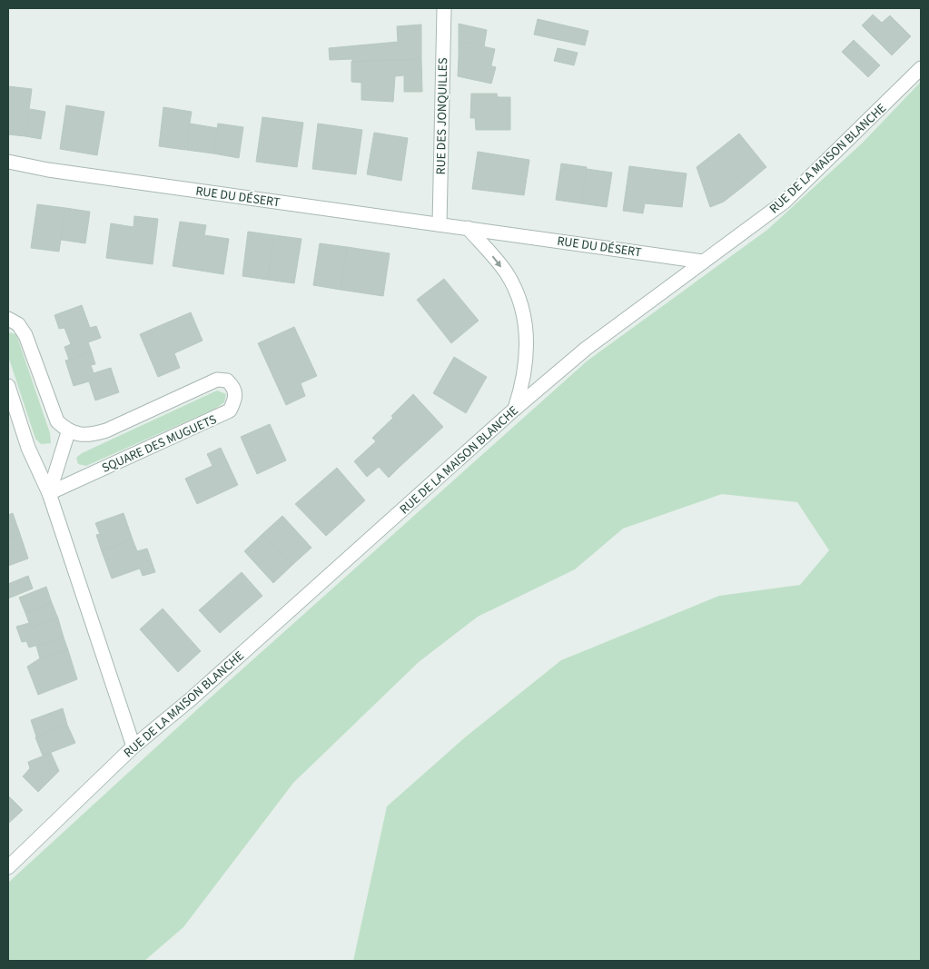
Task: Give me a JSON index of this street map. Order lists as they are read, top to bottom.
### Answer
{
  "streets": {
    "street": [
      "RUE DES JONQUILLES",
      "RUE DE LA MAISON BLANCHE",
      "RUE DU DÉSERT",
      "SQUARE DES MUGUETS"
    ]
  },
  "crossings": [
    ["RUE DES JONQUILLES", "RUE DU DÉSERT"],
    ["RUE DE LA MAISON BLANCHE", "RUE DU DÉSERT"]
  ]
}
